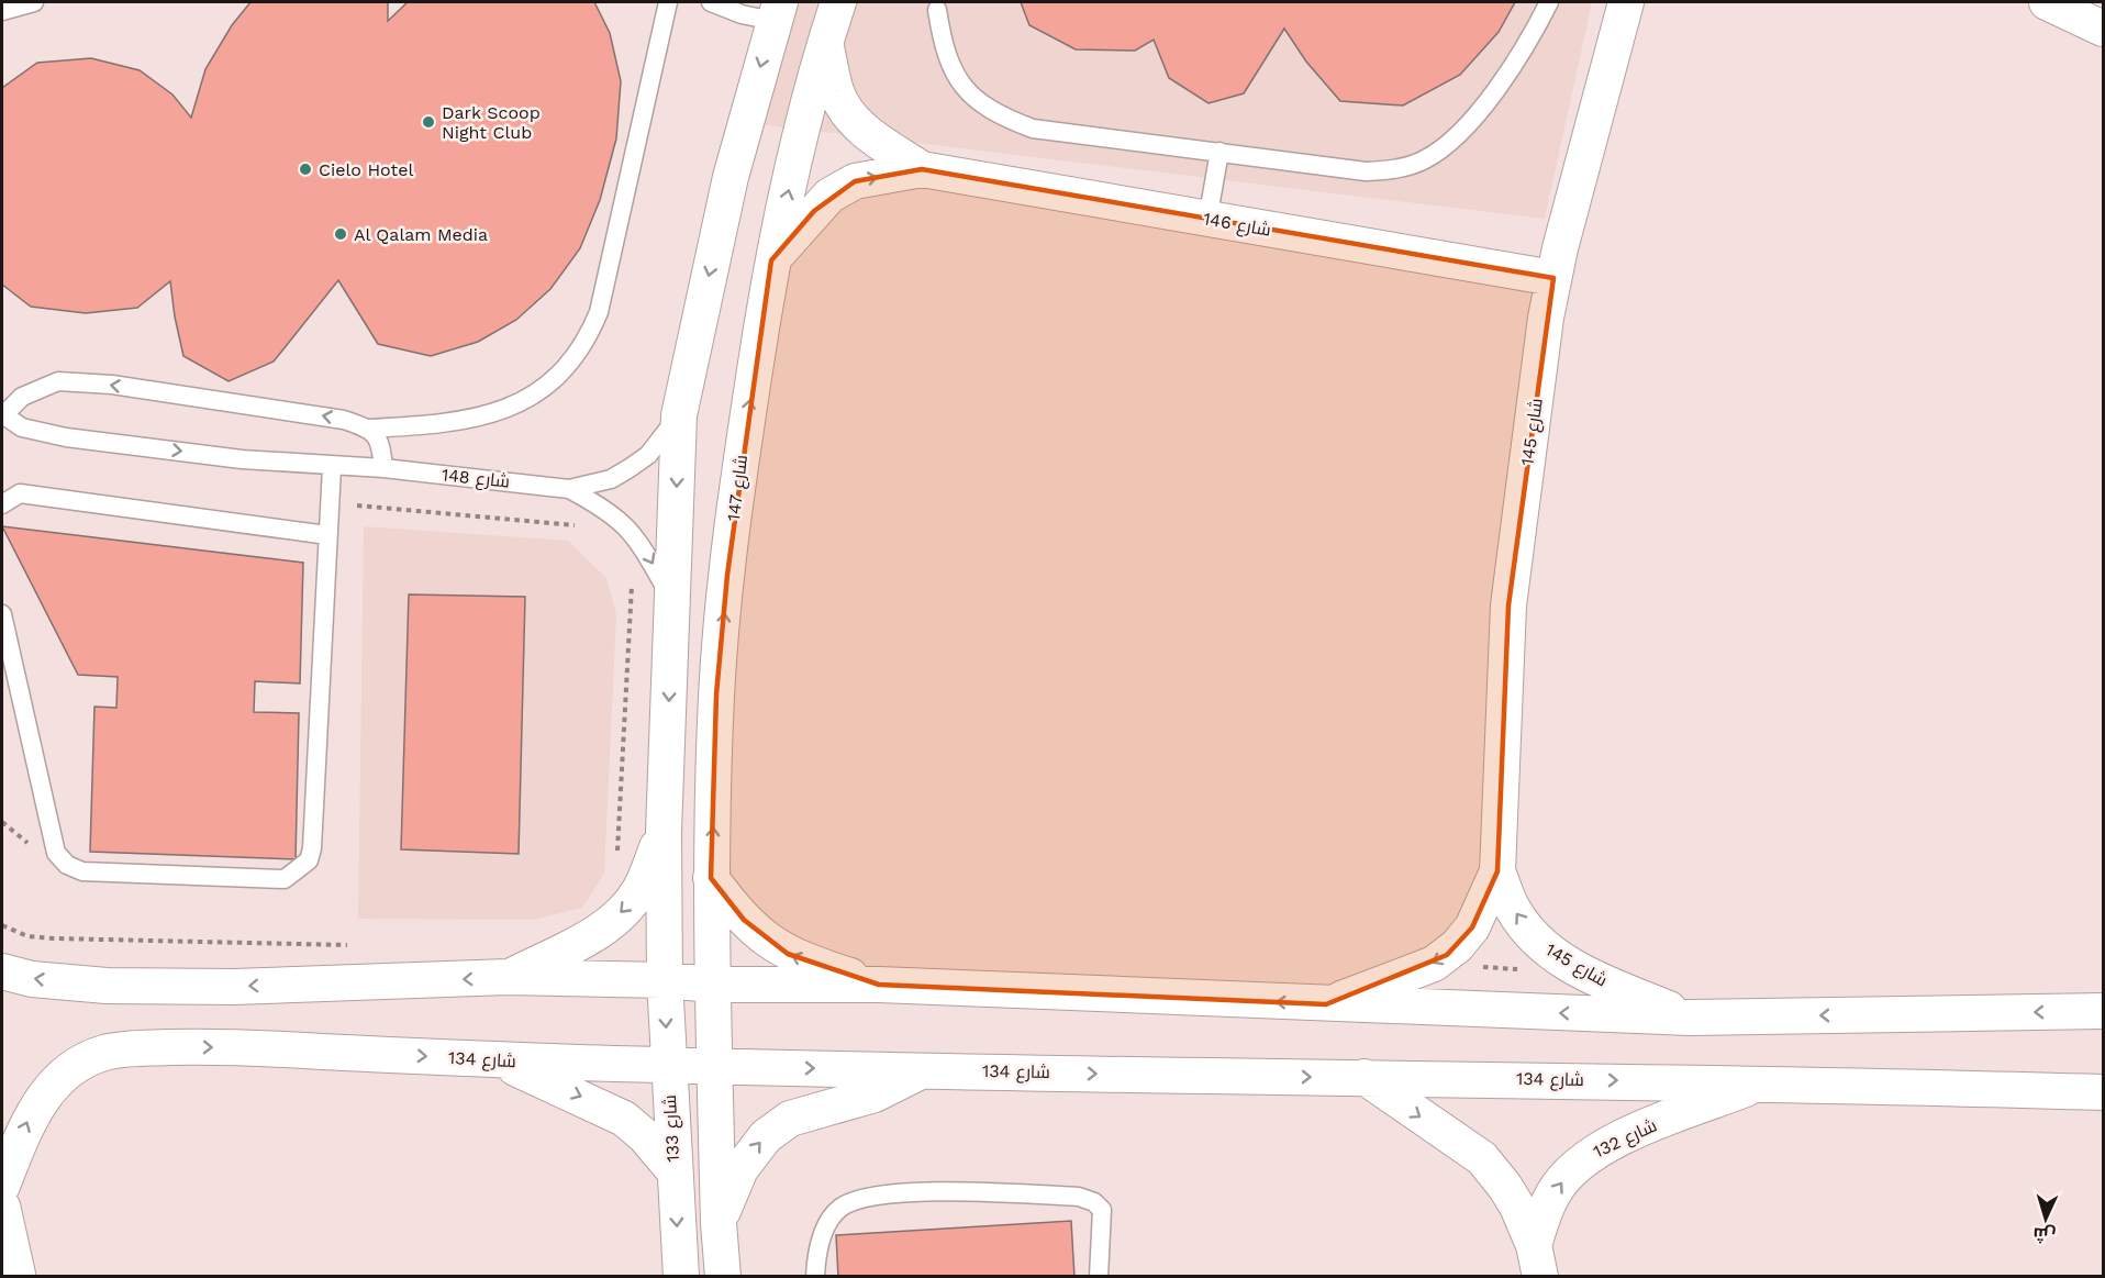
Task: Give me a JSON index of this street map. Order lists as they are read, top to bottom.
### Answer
{
  "streets": {
    "street": [
      "شارع 146",
      "شارع 145",
      "شارع 147",
      "شارع 134",
      "شارع 133",
      "شارع 132"
    ],
    "lane": ["شارع 148"]
  },
  "crossings": [
    ["شارع 146", "شارع 145"],
    ["شارع 146", "شارع 147"],
    ["شارع 134", "شارع 133"],
    ["شارع 134", "شارع 132"]
  ],
  "places": ["Dark Scoop Night Club", "Cielo Hotel", "Al Qalam Media"],
  "north": "bottom"
}
